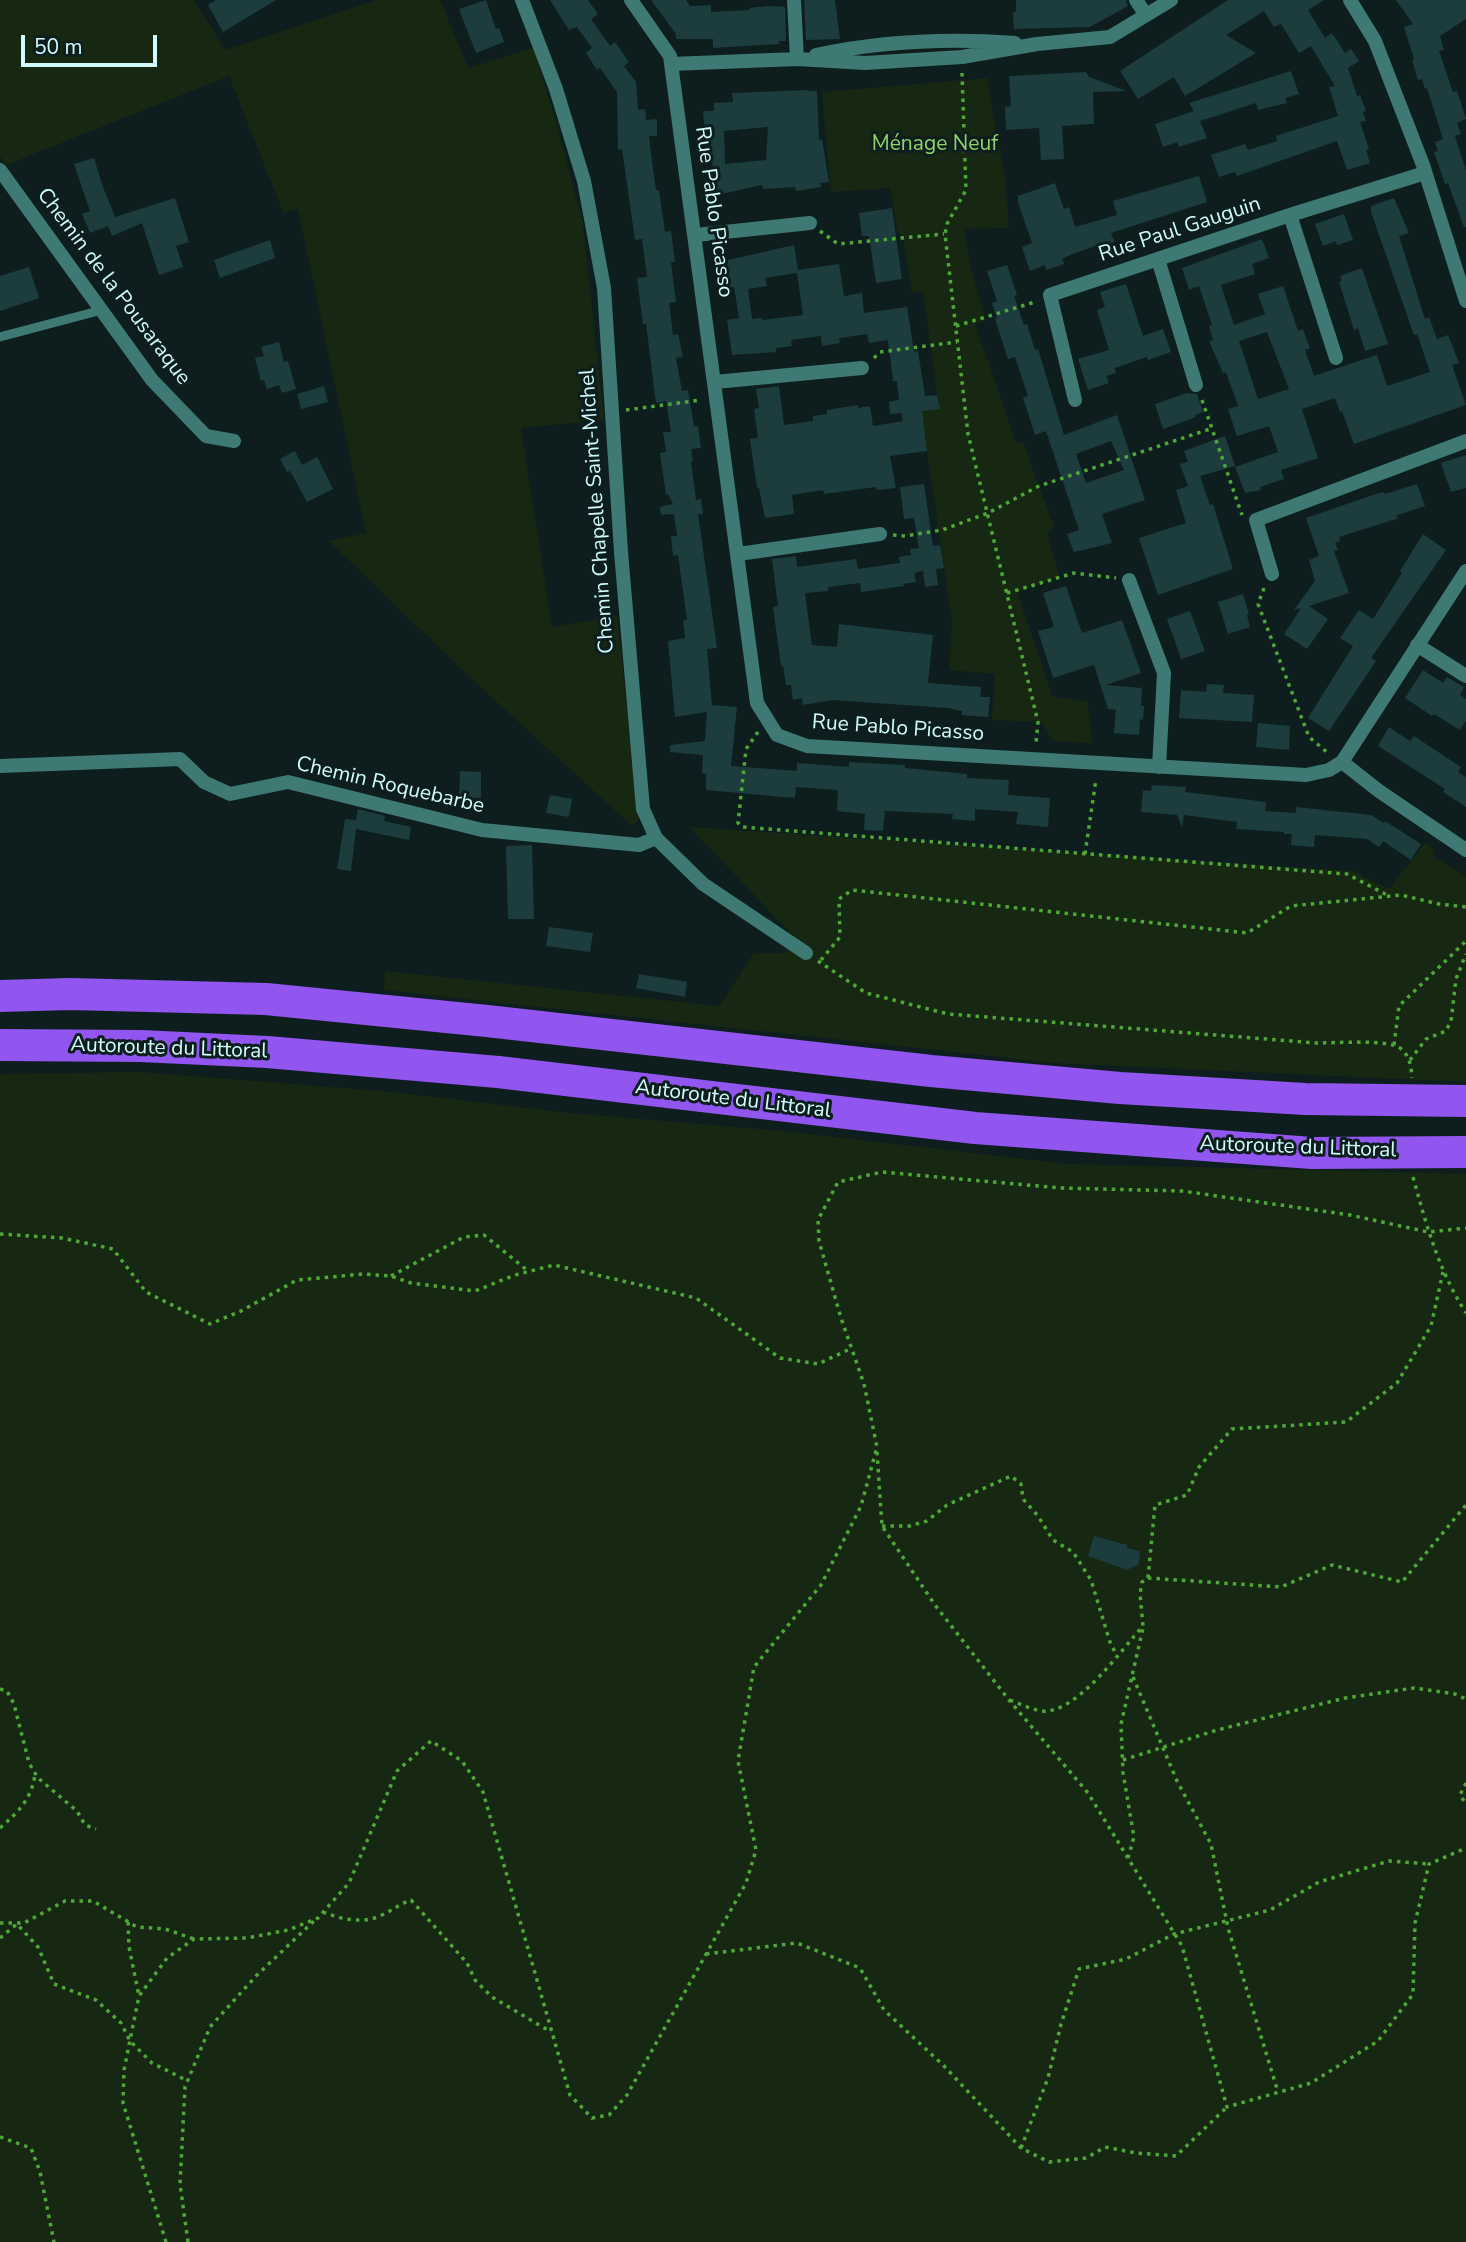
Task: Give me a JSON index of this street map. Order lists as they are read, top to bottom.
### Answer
{
  "streets": {
    "highway": ["Autoroute du Littoral"],
    "street": [
      "Rue Pablo Picasso",
      "Rue Paul Gauguin",
      "Chemin de la Pousaraque",
      "Chemin Chapelle Saint-Michel",
      "Chemin Roquebarbe"
    ]
  },
  "crossings": [
    ["Chemin Chapelle Saint-Michel", "Chemin Roquebarbe"]
  ],
  "parks": ["Ménage Neuf"],
  "scale_bar": "50 m"
}
